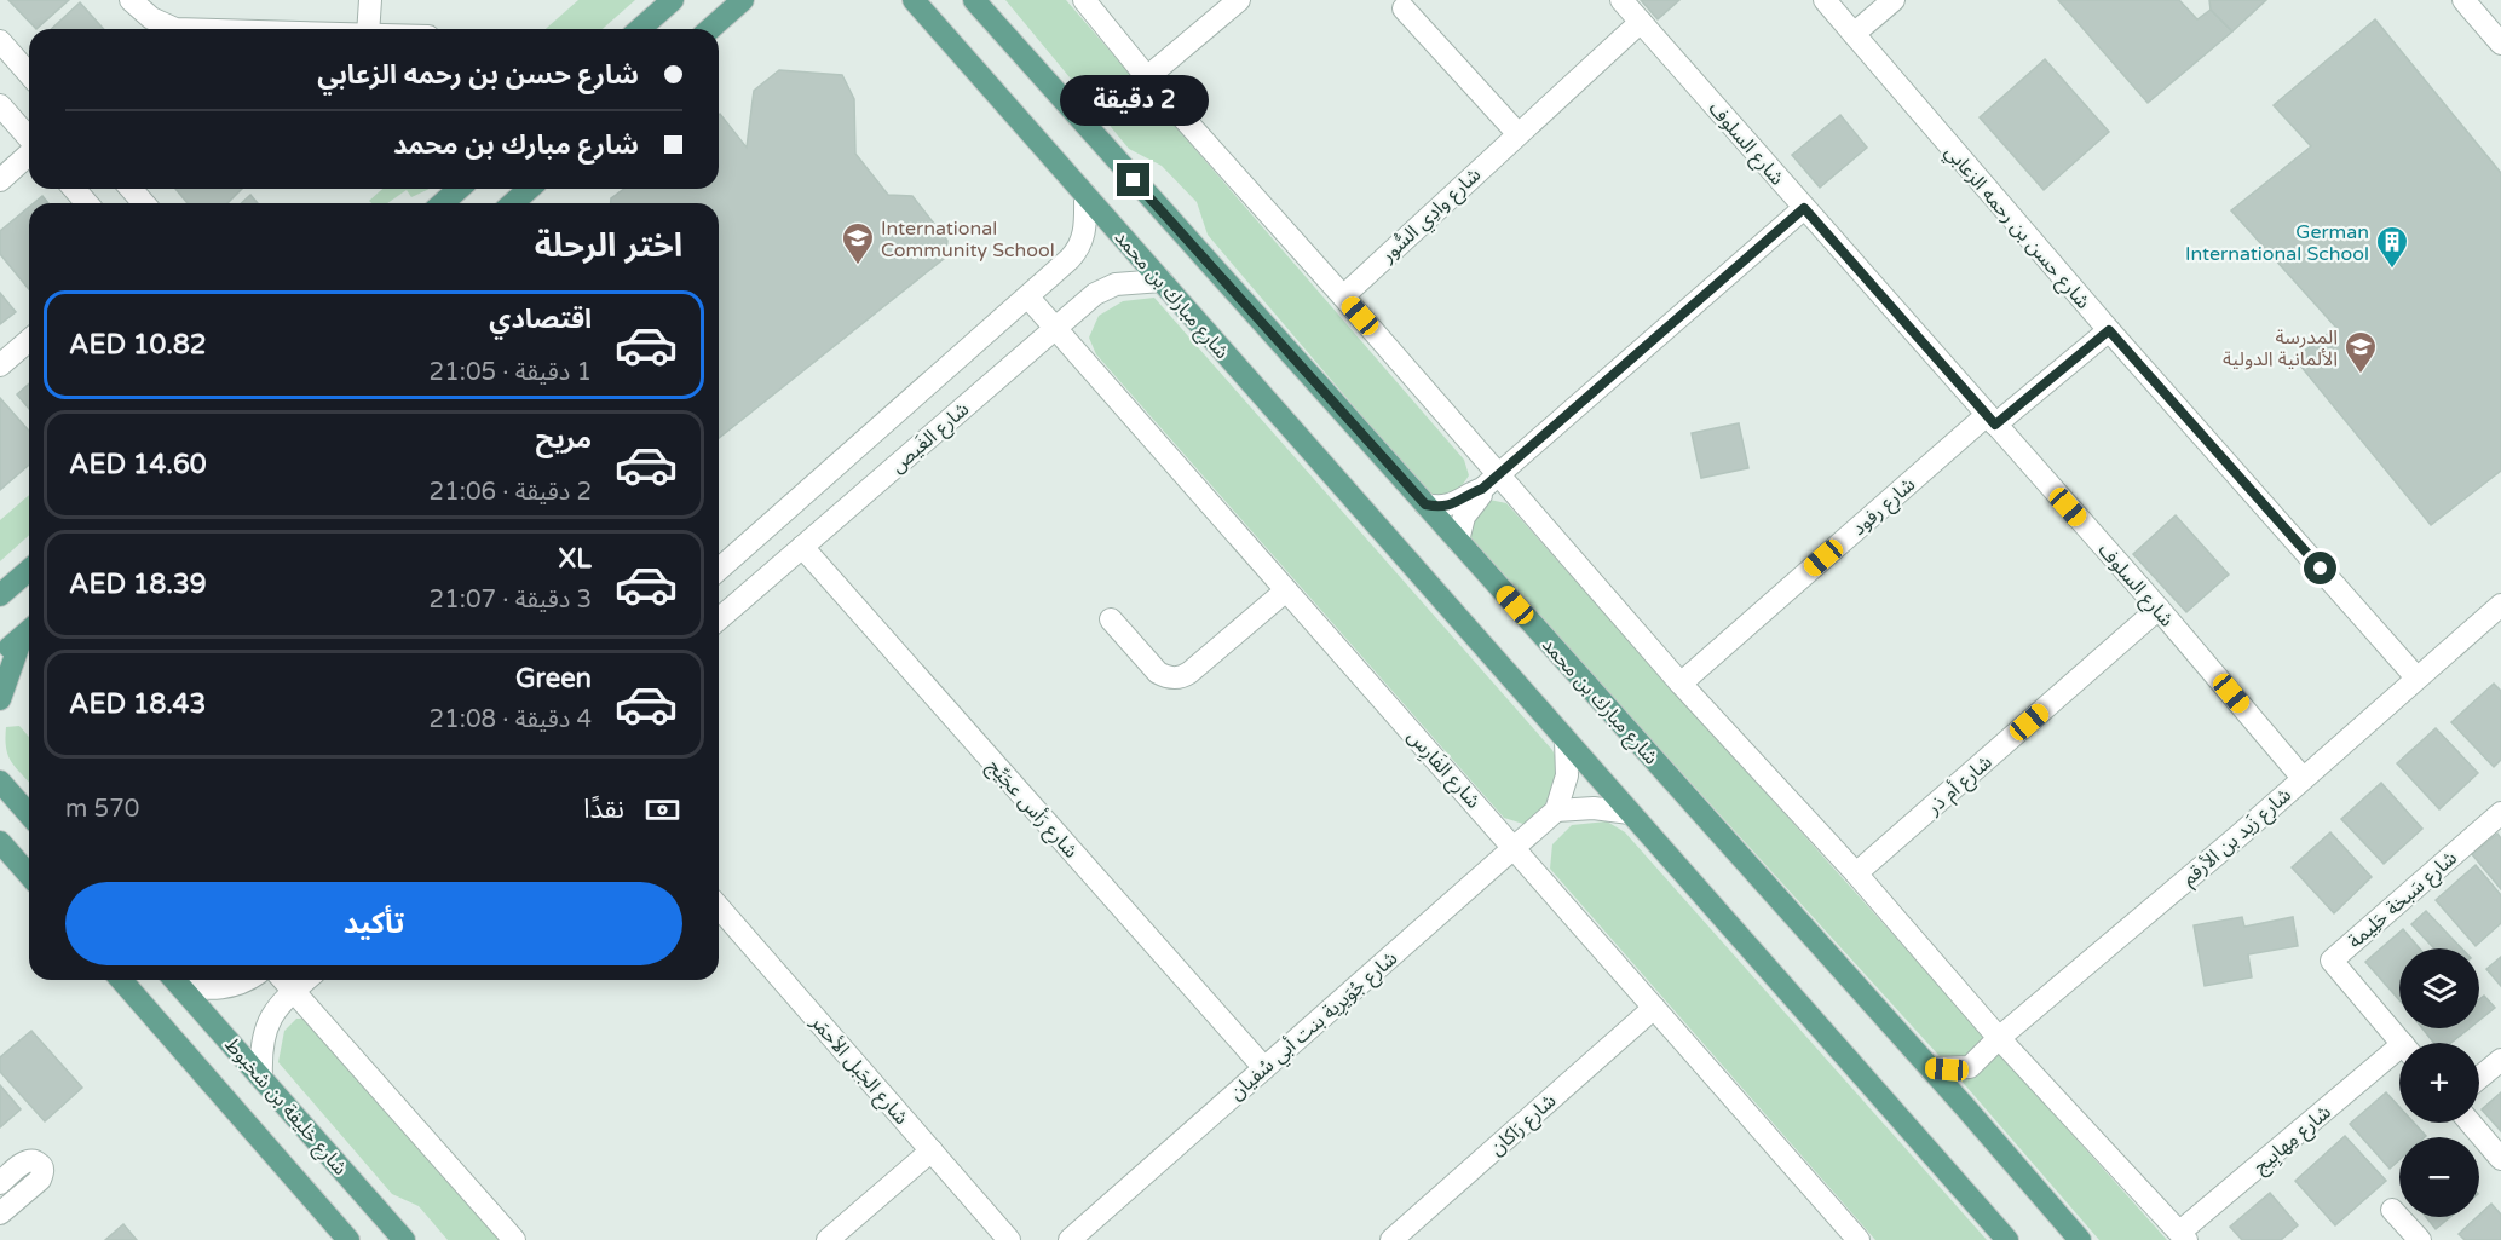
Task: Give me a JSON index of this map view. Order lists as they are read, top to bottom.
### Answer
{
  "streets": {
    "main road": ["شارع مبارك بن محمد", "شارع خليفة بن شخبوط"],
    "street": [
      "شارع السلوف",
      "شارع وادِي السُّور",
      "شارع حسن بن رحمه الزعابي",
      "شارع الغَيص",
      "شارع رفود",
      "شارع الفَارِس",
      "شارع أم ذر",
      "شارع رَأس عجَيِّج",
      "شارع زَيد بن الأرقم",
      "شارع سَبخة حَلِيمة",
      "شارع جُوَيرِية بنت أبي سُفيان",
      "شارع الجَبل الأحمَر",
      "شارع رَاكان",
      "شارع مِهابِيج"
    ]
  },
  "crossings": [
    ["شارع السلوف", "شارع وادِي السُّور"],
    ["شارع السلوف", "شارع رفود"],
    ["شارع السلوف", "شارع أم ذر"],
    ["شارع السلوف", "شارع زَيد بن الأرقم"],
    ["شارع حسن بن رحمه الزعابي", "شارع رفود"],
    ["شارع حسن بن رحمه الزعابي", "شارع زَيد بن الأرقم"],
    ["شارع مبارك بن محمد", "شارع الغَيص"],
    ["شارع الغَيص", "شارع الفَارِس"],
    ["شارع الغَيص", "شارع رَأس عجَيِّج"],
    ["شارع الفَارِس", "شارع جُوَيرِية بنت أبي سُفيان"],
    ["شارع الفَارِس", "شارع رَاكان"],
    ["شارع رَأس عجَيِّج", "شارع جُوَيرِية بنت أبي سُفيان"]
  ],
  "places": {
    "school or university": ["International Community School", "المدرسة الألمانية الدولية"],
    "building": ["German International School"]
  },
  "page": {
    "banner": ["شارع حسن بن رحمه الزعابي", "شارع مبارك بن محمد"],
    "bubble": "2 دقيقة",
    "heading": "اختر الرحلة",
    "list": [
      {
        "name": "اقتصادي",
        "note": "1 دقيقة · 21:05",
        "value": "AED 10.82"
      },
      {
        "name": "مريح",
        "note": "2 دقيقة · 21:06",
        "value": "AED 14.60"
      },
      {
        "name": "XL",
        "note": "3 دقيقة · 21:07",
        "value": "AED 18.39"
      },
      {
        "name": "Green",
        "note": "4 دقيقة · 21:08",
        "value": "AED 18.43"
      }
    ],
    "pay": ["نقدًا", "570 m"],
    "buttons": "تأكيد",
    "map_buttons": ["+", "−"]
  }
}
